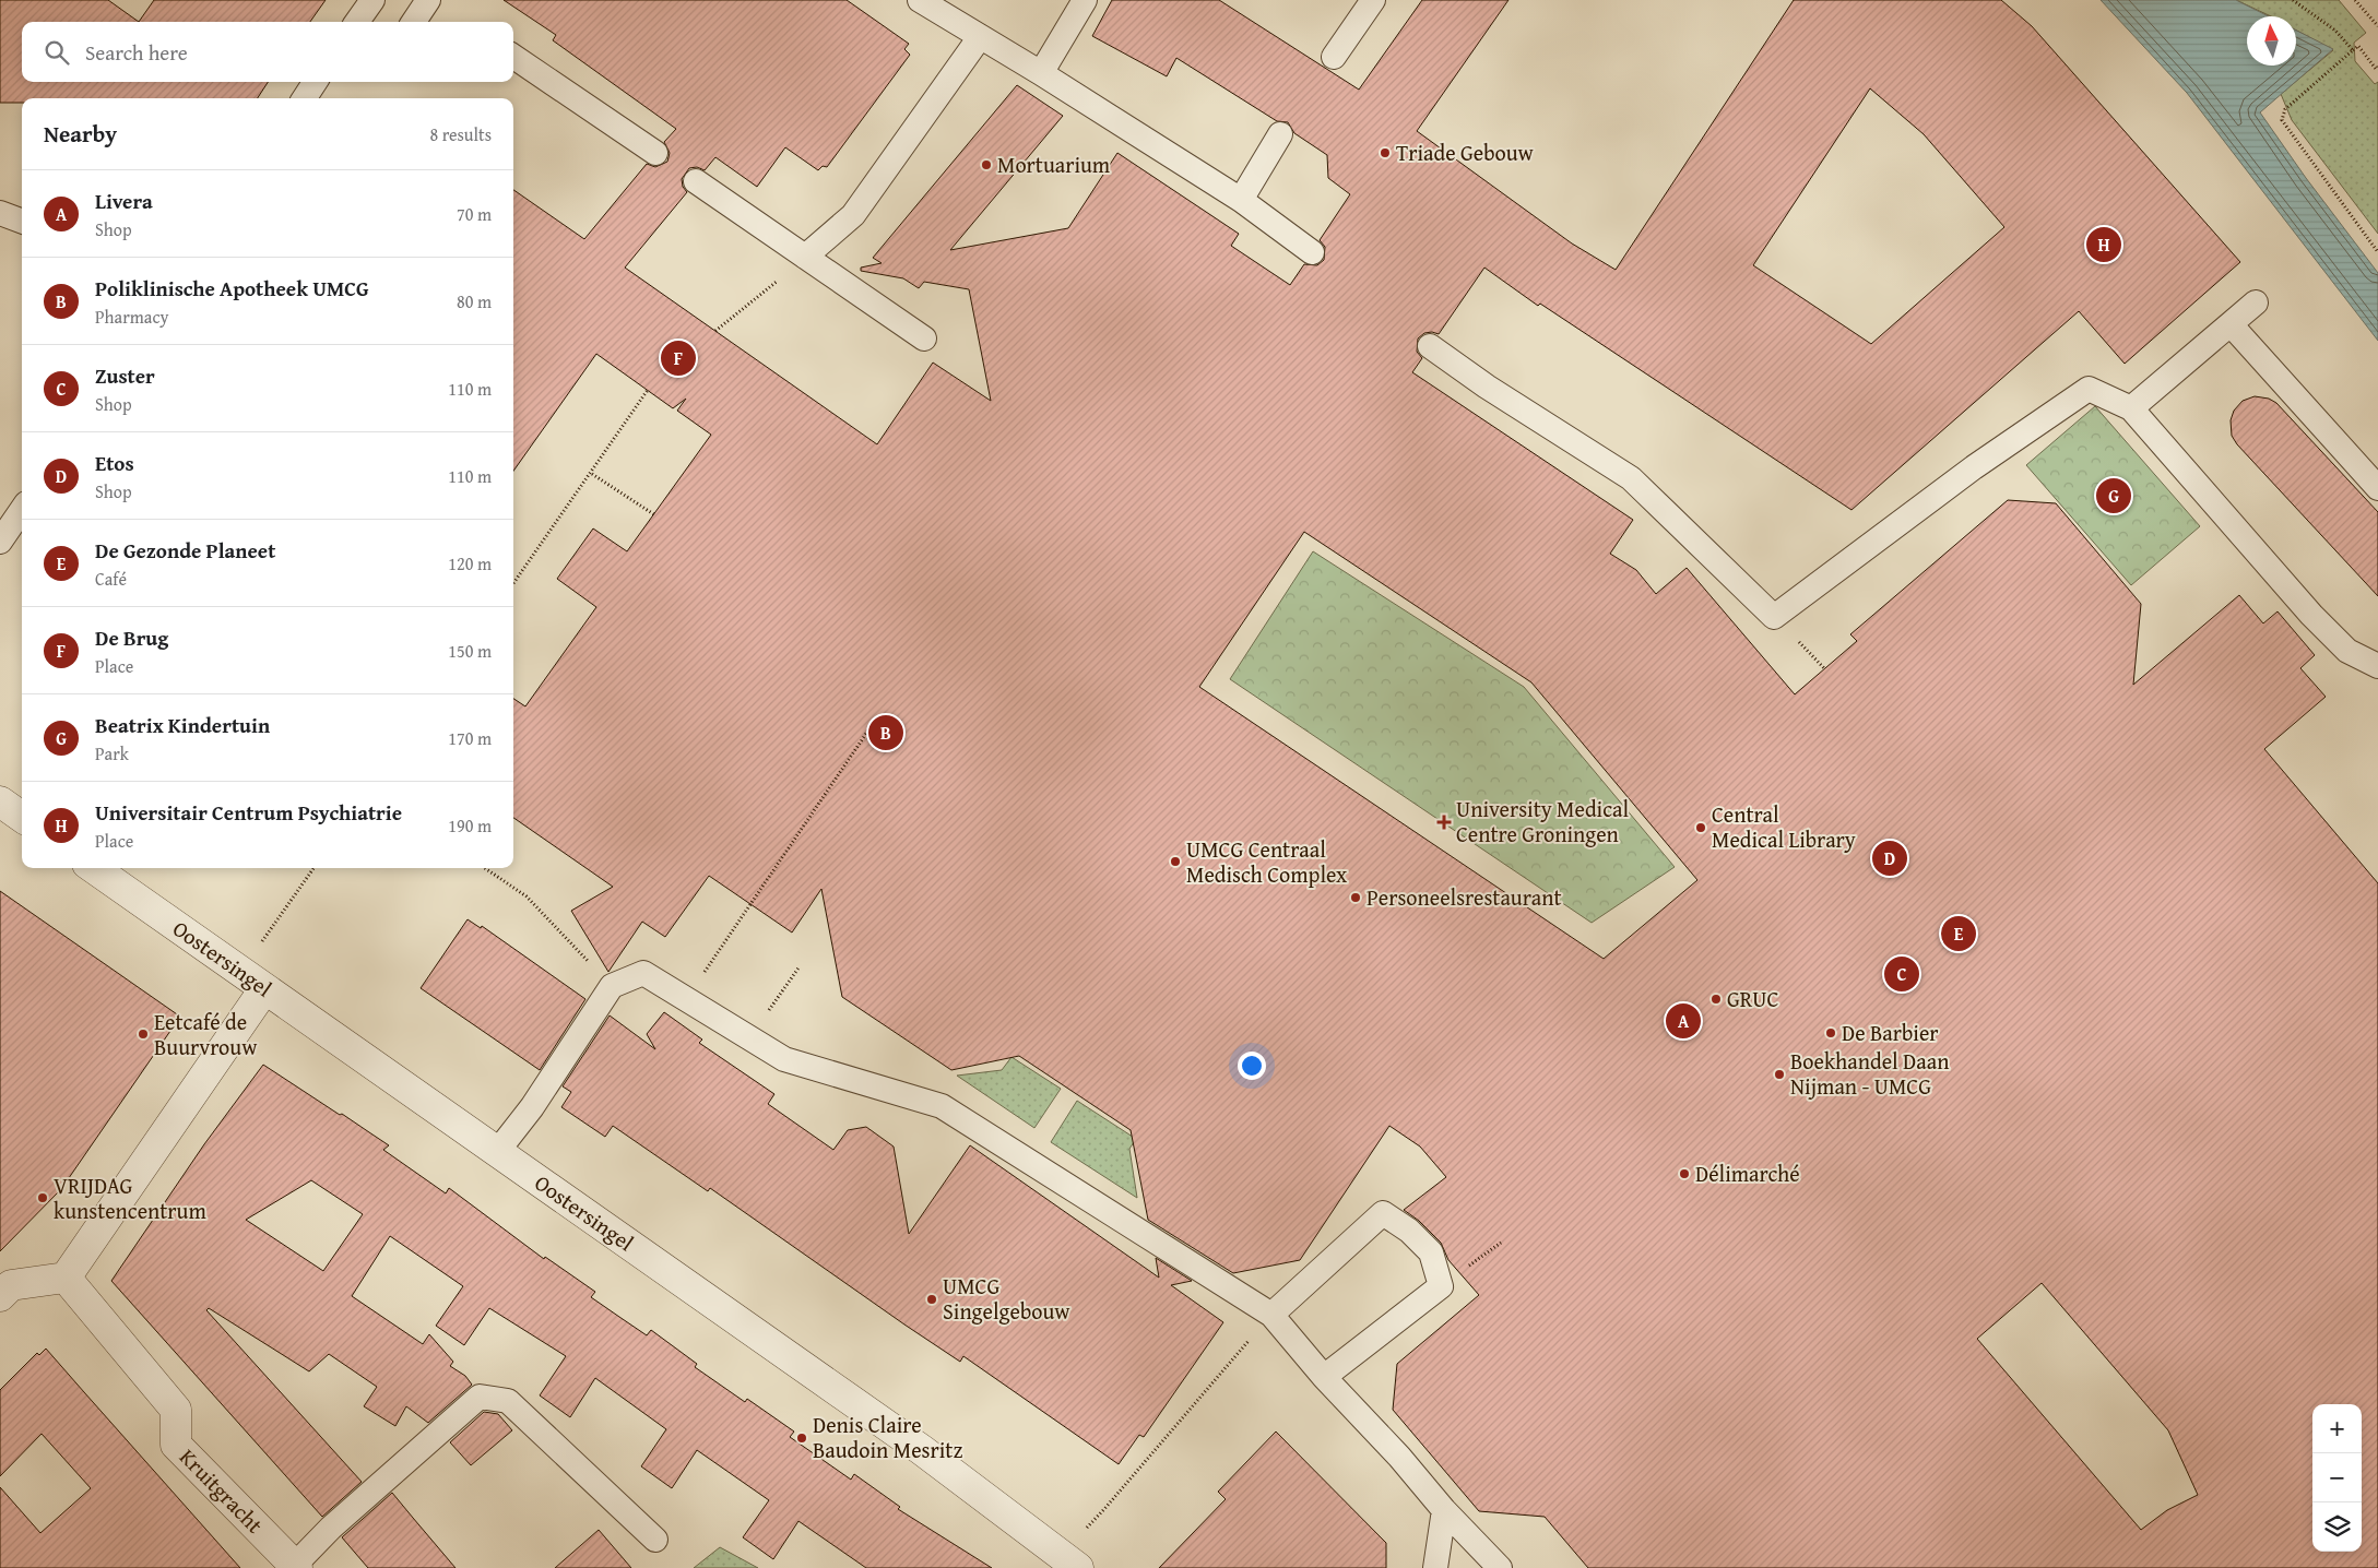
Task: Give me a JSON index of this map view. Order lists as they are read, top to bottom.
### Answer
{
  "streets": {
    "street": ["Oostersingel", "Kruitgracht"]
  },
  "places": {
    "other": [
      "Triade Gebouw",
      "Mortuarium",
      "Central Medical Library",
      "UMCG Centraal Medisch Complex",
      "Personeelsrestaurant",
      "GRUC",
      "De Barbier",
      "Eetcafé de Buurvrouw",
      "Boekhandel Daan Nijman - UMCG",
      "Délimarché",
      "VRIJDAG kunstencentrum",
      "UMCG Singelgebouw",
      "Denis Claire Baudoin Mesritz"
    ],
    "health": ["University Medical Centre Groningen"]
  },
  "north": "top",
  "page": {
    "search": "Search here",
    "heading": ["Nearby", "8 results"],
    "list": [
      {
        "mark": "A",
        "name": "Livera",
        "note": "Shop",
        "value": "70 m"
      },
      {
        "mark": "B",
        "name": "Poliklinische Apotheek UMCG",
        "note": "Pharmacy",
        "value": "80 m"
      },
      {
        "mark": "C",
        "name": "Zuster",
        "note": "Shop",
        "value": "110 m"
      },
      {
        "mark": "D",
        "name": "Etos",
        "note": "Shop",
        "value": "110 m"
      },
      {
        "mark": "E",
        "name": "De Gezonde Planeet",
        "note": "Café",
        "value": "120 m"
      },
      {
        "mark": "F",
        "name": "De Brug",
        "note": "Place",
        "value": "150 m"
      },
      {
        "mark": "G",
        "name": "Beatrix Kindertuin",
        "note": "Park",
        "value": "170 m"
      },
      {
        "mark": "H",
        "name": "Universitair Centrum Psychiatrie",
        "note": "Place",
        "value": "190 m"
      }
    ],
    "pins": [
      "H",
      "F",
      "G",
      "B",
      "D",
      "E",
      "C",
      "A"
    ],
    "map_buttons": ["+", "−"]
  }
}
